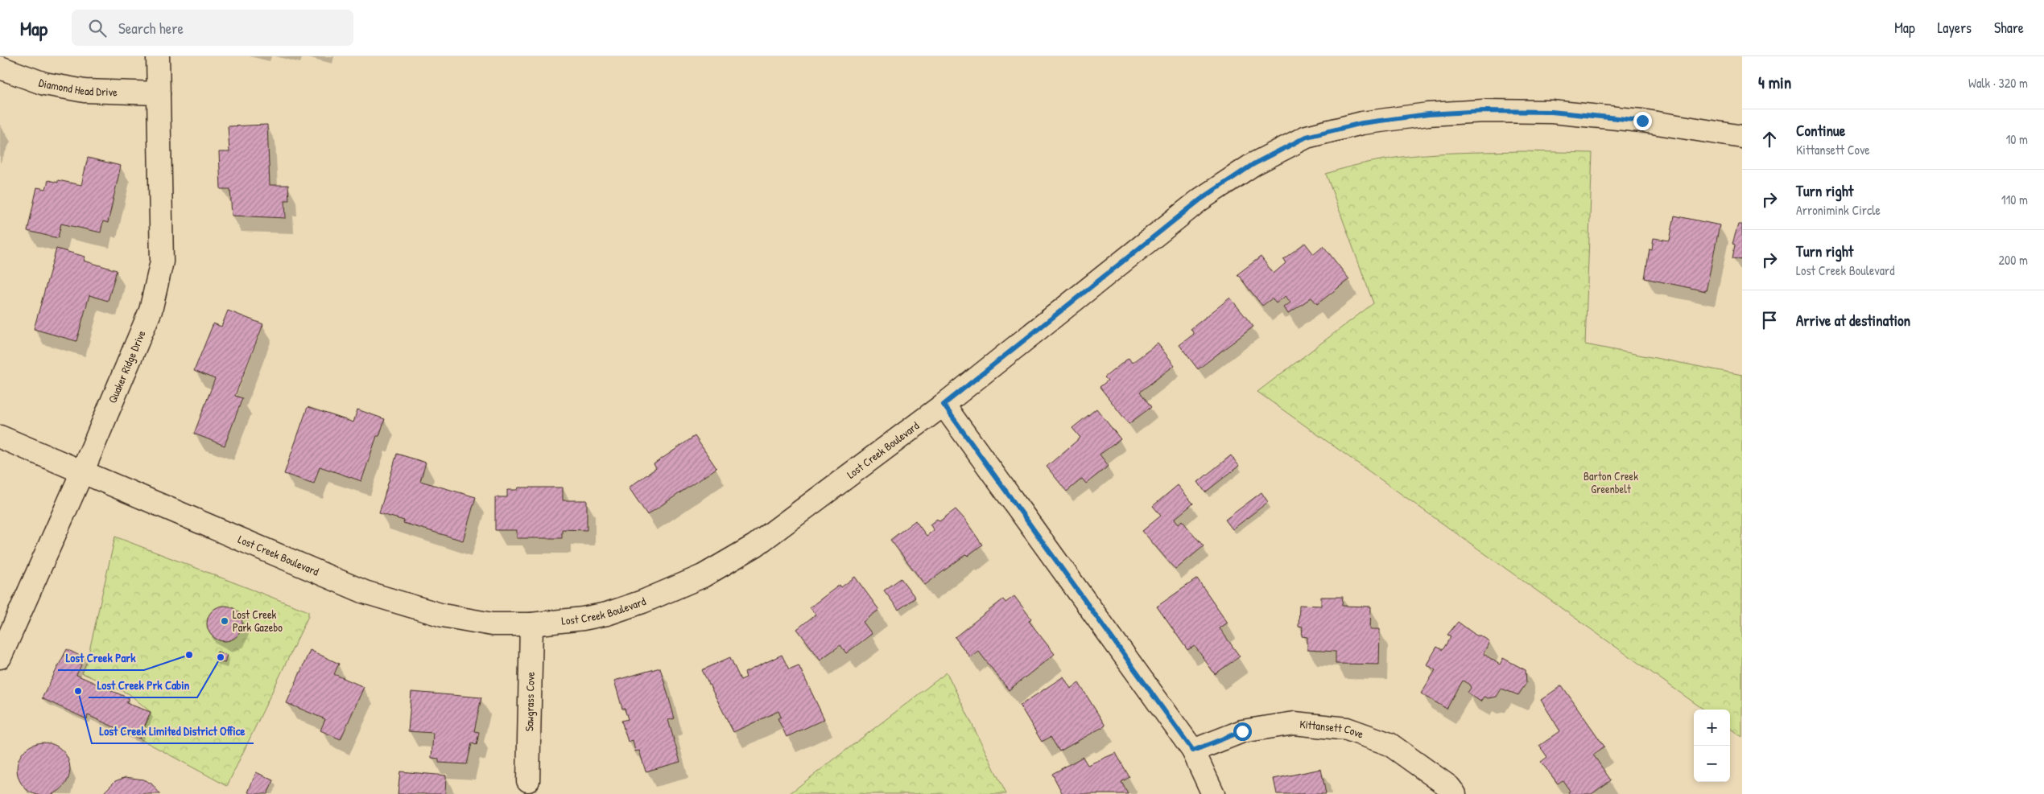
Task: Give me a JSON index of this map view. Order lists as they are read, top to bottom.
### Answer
{
  "streets": {
    "street": [
      "Diamond Head Drive",
      "Quaker Ridge Drive",
      "Lost Creek Boulevard",
      "Sawgrass Cove",
      "Kittansett Cove"
    ]
  },
  "crossings": [
    ["Diamond Head Drive", "Quaker Ridge Drive"],
    ["Quaker Ridge Drive", "Lost Creek Boulevard"],
    ["Lost Creek Boulevard", "Sawgrass Cove"]
  ],
  "parks": ["Barton Creek Greenbelt"],
  "places": [
    "Lost Creek Park Gazebo",
    "Lost Creek Park",
    "Lost Creek Prk Cabin",
    "Lost Creek Limited District Office"
  ],
  "page": {
    "header": "Map",
    "search": "Search here",
    "nav": ["Map", "Layers", "Share"],
    "heading": ["4 min", "Walk · 320 m"],
    "list": [
      ["Continue", "Kittansett Cove", "10 m"],
      ["Turn right", "Arronimink Circle", "110 m"],
      ["Turn right", "Lost Creek Boulevard", "200 m"],
      "Arrive at destination"
    ],
    "map_buttons": ["+", "−"]
  }
}
